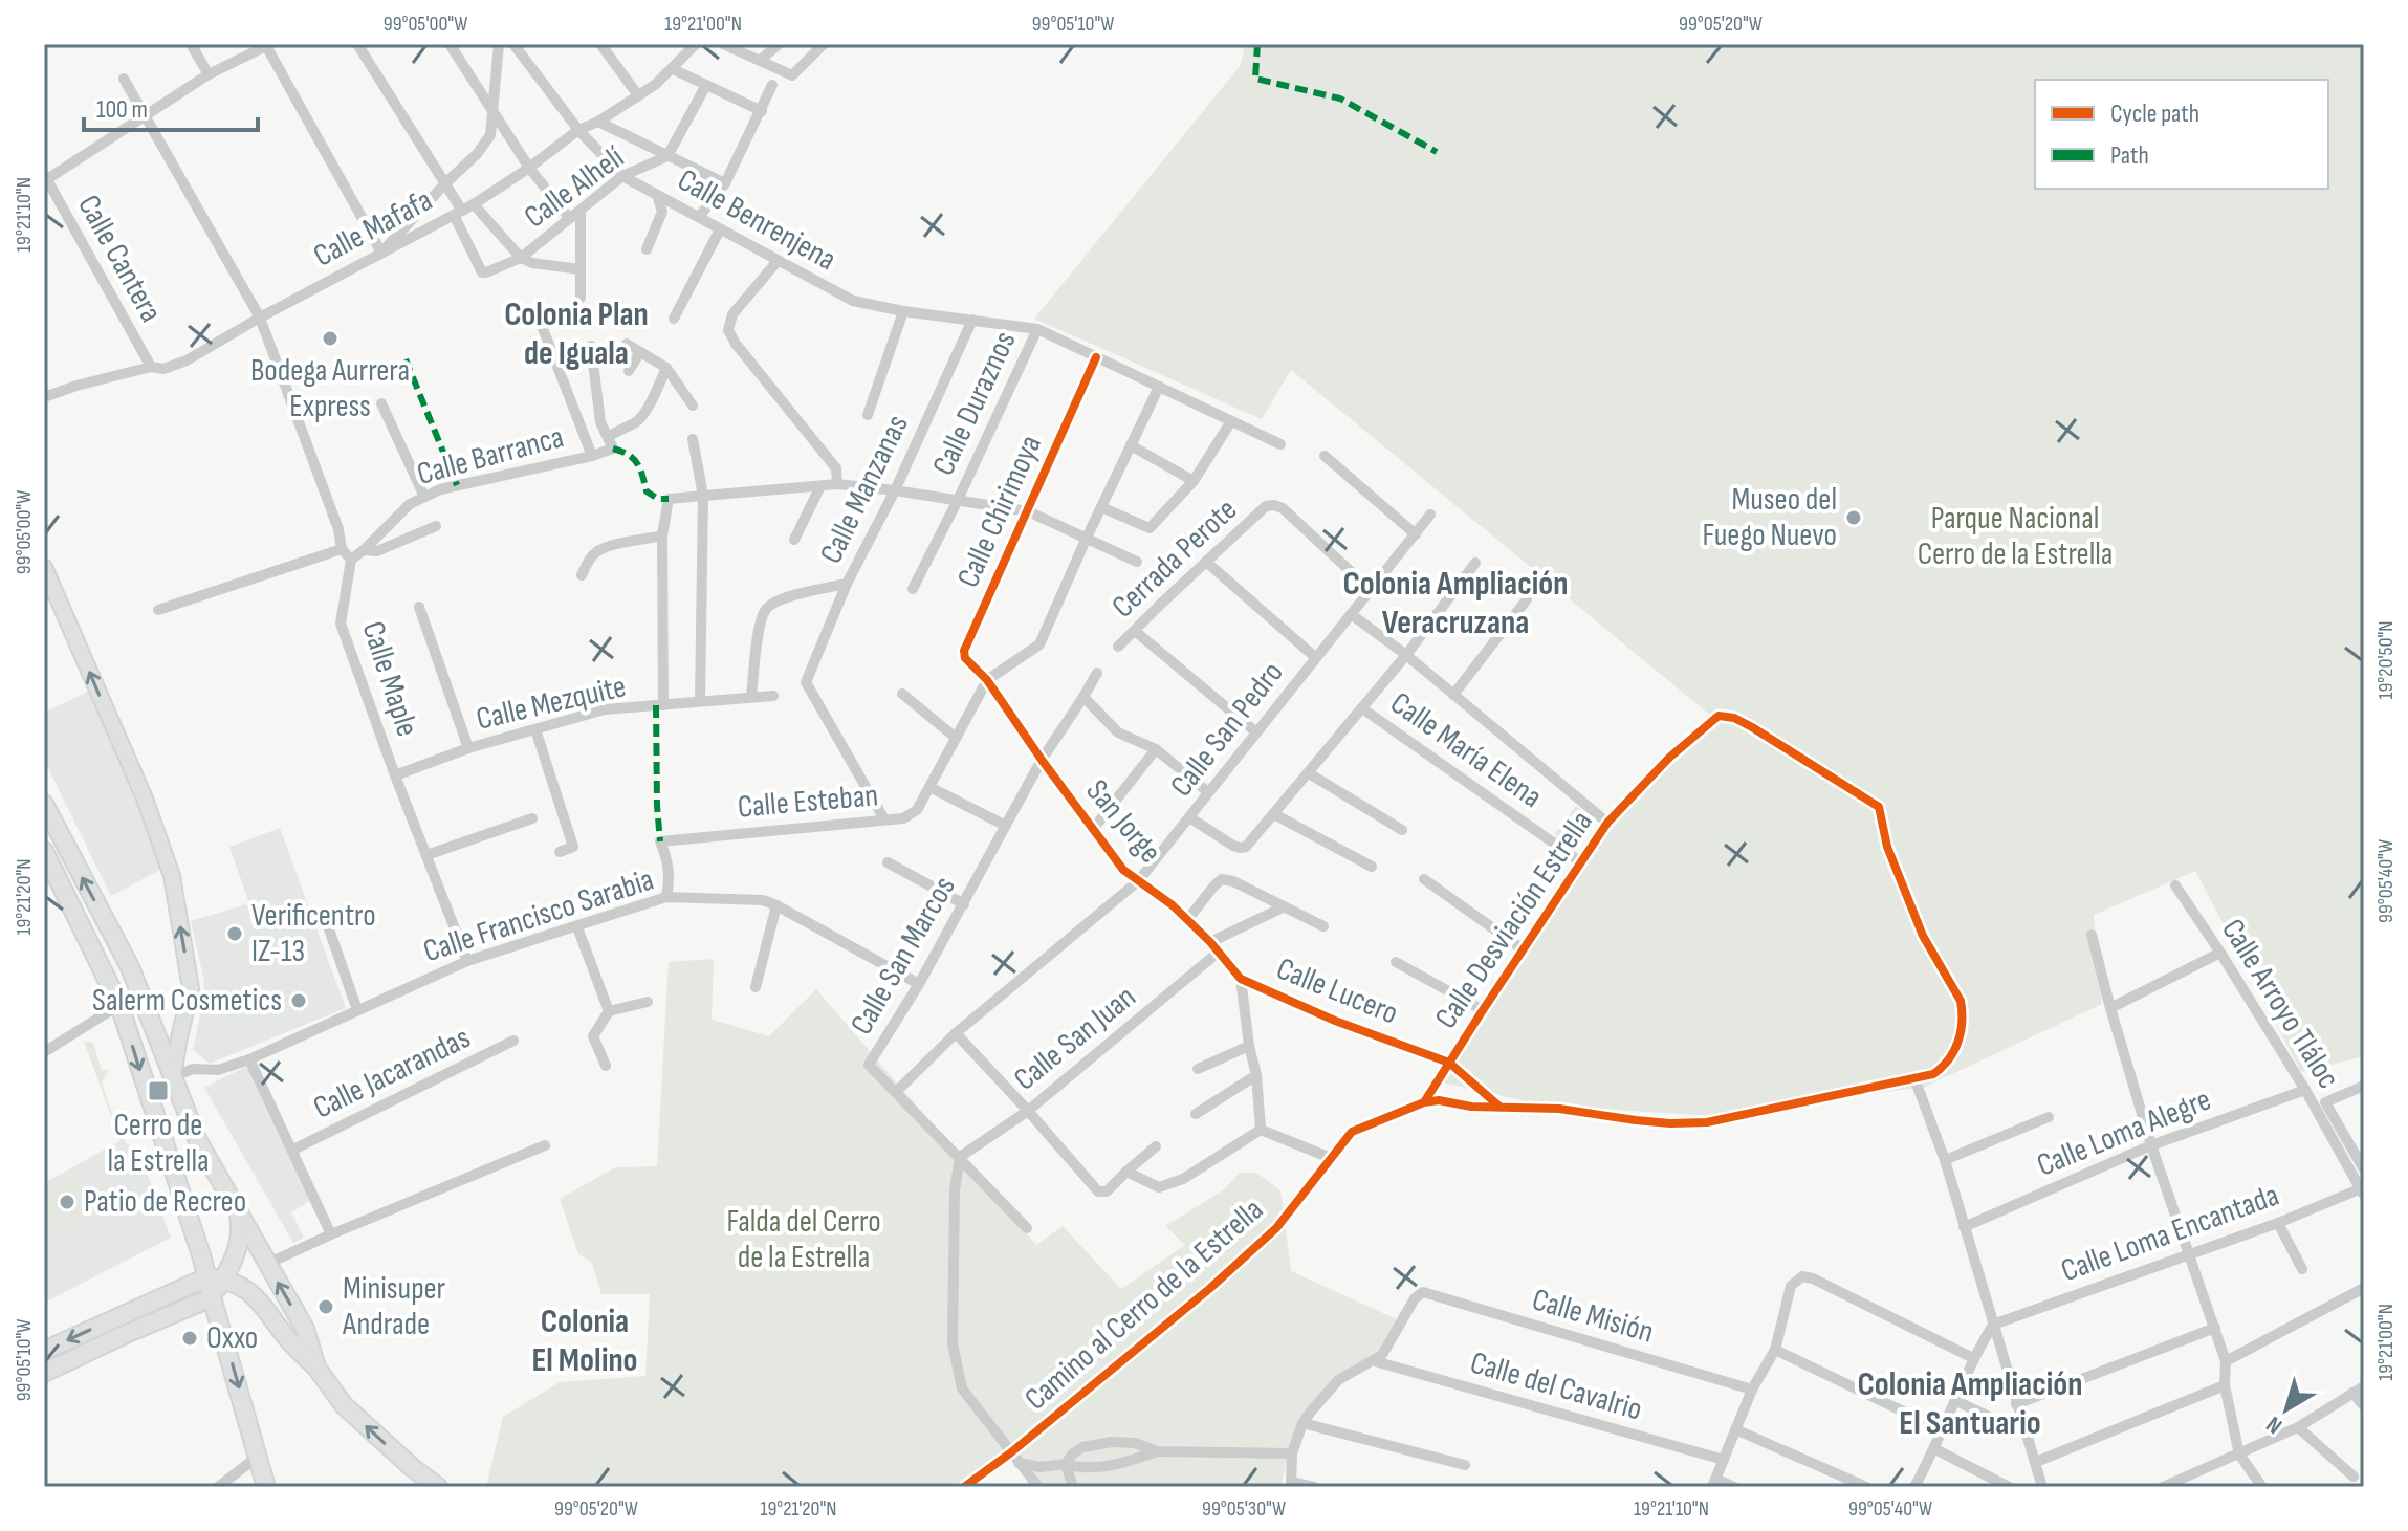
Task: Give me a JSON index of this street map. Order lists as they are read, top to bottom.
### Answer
{
  "streets": {
    "street": [
      "Calle Alhelí",
      "Calle Benrenjena",
      "Calle Mafafa",
      "Calle Cantera",
      "Calle Duraznos",
      "Calle Barranca",
      "Calle Manzanas",
      "Calle Chirimoya",
      "Cerrada Perote",
      "Calle Maple",
      "Calle Mezquite",
      "Calle San Pedro",
      "Calle María Elena",
      "Calle Esteban",
      "San Jorge",
      "Calle Francisco Sarabia",
      "Calle Desviación Estrella",
      "Calle San Marcos",
      "Calle Lucero",
      "Calle Arroyo Tláloc",
      "Calle San Juan",
      "Calle Jacarandas",
      "Calle Loma Alegre",
      "Calle Loma Encantada",
      "Camino al Cerro de la Estrella",
      "Calle Misión",
      "Calle del Cavalrio"
    ]
  },
  "crossings": [
    ["Calle Alhelí", "Calle Benrenjena"],
    ["Calle Alhelí", "Calle Mafafa"],
    ["Calle Benrenjena", "Calle Mafafa"],
    ["Calle Benrenjena", "Calle Duraznos"],
    ["Calle Benrenjena", "Calle Manzanas"],
    ["Calle Benrenjena", "Calle Chirimoya"],
    ["Calle Mafafa", "Calle Cantera"],
    ["Calle Barranca", "Calle Maple"],
    ["Calle Manzanas", "Calle Esteban"],
    ["Calle Chirimoya", "Calle Esteban"],
    ["Calle Chirimoya", "San Jorge"],
    ["Cerrada Perote", "Calle San Pedro"],
    ["Calle Maple", "Calle Mezquite"],
    ["Calle Maple", "Calle Francisco Sarabia"],
    ["Calle San Pedro", "San Jorge"],
    ["Calle San Pedro", "Calle San Marcos"],
    ["Calle María Elena", "Calle Desviación Estrella"],
    ["Calle Esteban", "San Jorge"],
    ["Calle Esteban", "Calle Francisco Sarabia"],
    ["San Jorge", "Calle San Marcos"],
    ["San Jorge", "Calle Lucero"],
    ["San Jorge", "Calle San Juan"],
    ["Calle Francisco Sarabia", "Calle San Marcos"],
    ["Calle Desviación Estrella", "Calle Lucero"],
    ["Calle Desviación Estrella", "Camino al Cerro de la Estrella"],
    ["Calle San Marcos", "Calle San Juan"],
    ["Calle Lucero", "Camino al Cerro de la Estrella"],
    ["Calle Arroyo Tláloc", "Calle Loma Alegre"],
    ["Calle Arroyo Tláloc", "Calle Loma Encantada"],
    ["Calle Misión", "Calle del Cavalrio"]
  ],
  "districts": [
    "Colonia Plan de Iguala",
    "Colonia Ampliación Veracruzana",
    "Colonia El Molino",
    "Colonia Ampliación El Santuario"
  ],
  "parks": ["Parque Nacional Cerro de la Estrella", "Falda del Cerro de la Estrella"],
  "places": {
    "other": [
      "Bodega Aurrera Express",
      "Museo del Fuego Nuevo",
      "Verificentro IZ-13",
      "Salerm Cosmetics",
      "Patio de Recreo",
      "Minisuper Andrade",
      "Oxxo"
    ],
    "transit": ["Cerro de la Estrella"]
  },
  "legend": ["Cycle path", "Path"],
  "scale_bar": "100 m",
  "north": "bottom left",
  "coordinates": [
    "99°05'00\"W",
    "19°21'00\"N",
    "99°05'10\"W",
    "99°05'20\"W",
    "19°21'10\"N",
    "19°20'50\"N",
    "99°05'40\"W",
    "19°21'20\"N",
    "99°05'30\"W"
  ]
}
